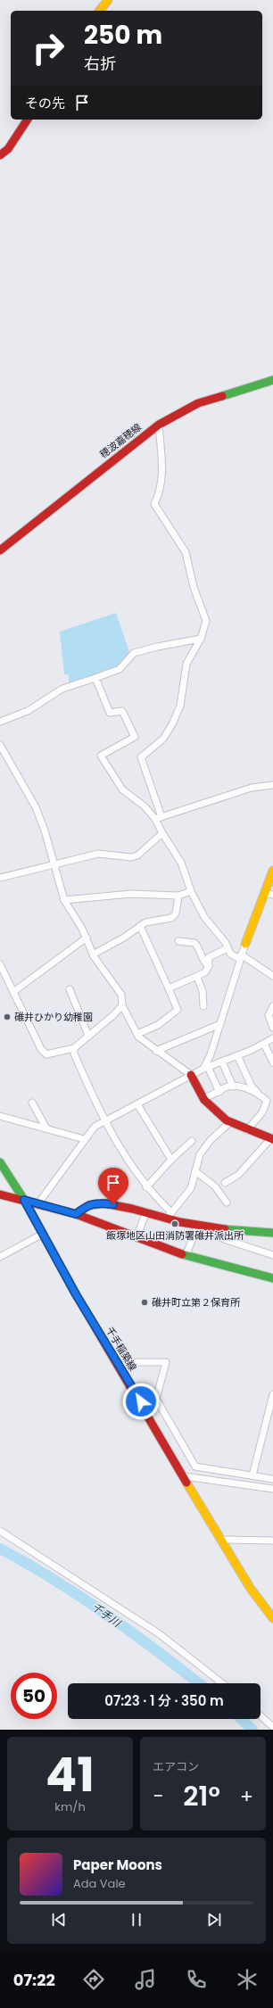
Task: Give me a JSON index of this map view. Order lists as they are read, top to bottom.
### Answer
{
  "streets": {
    "main road": ["穂波嘉穂線", "千手稲築線"]
  },
  "water": ["千手川"],
  "places": ["碓井ひかり幼稚園", "飯塚地区山田消防署碓井派出所", "碓井町立第２保育所"],
  "page": {
    "turn": ["250 m", "右折"],
    "then": "その先",
    "limit": "50",
    "trip": "07:23 · 1 分 · 350 m",
    "tile": [
      ["41", "km/h"],
      "エアコン"
    ],
    "heat": ["−", "21°", "+"],
    "song": ["Paper Moons", "Ada Vale"],
    "tabs": "07:22"
  }
}
